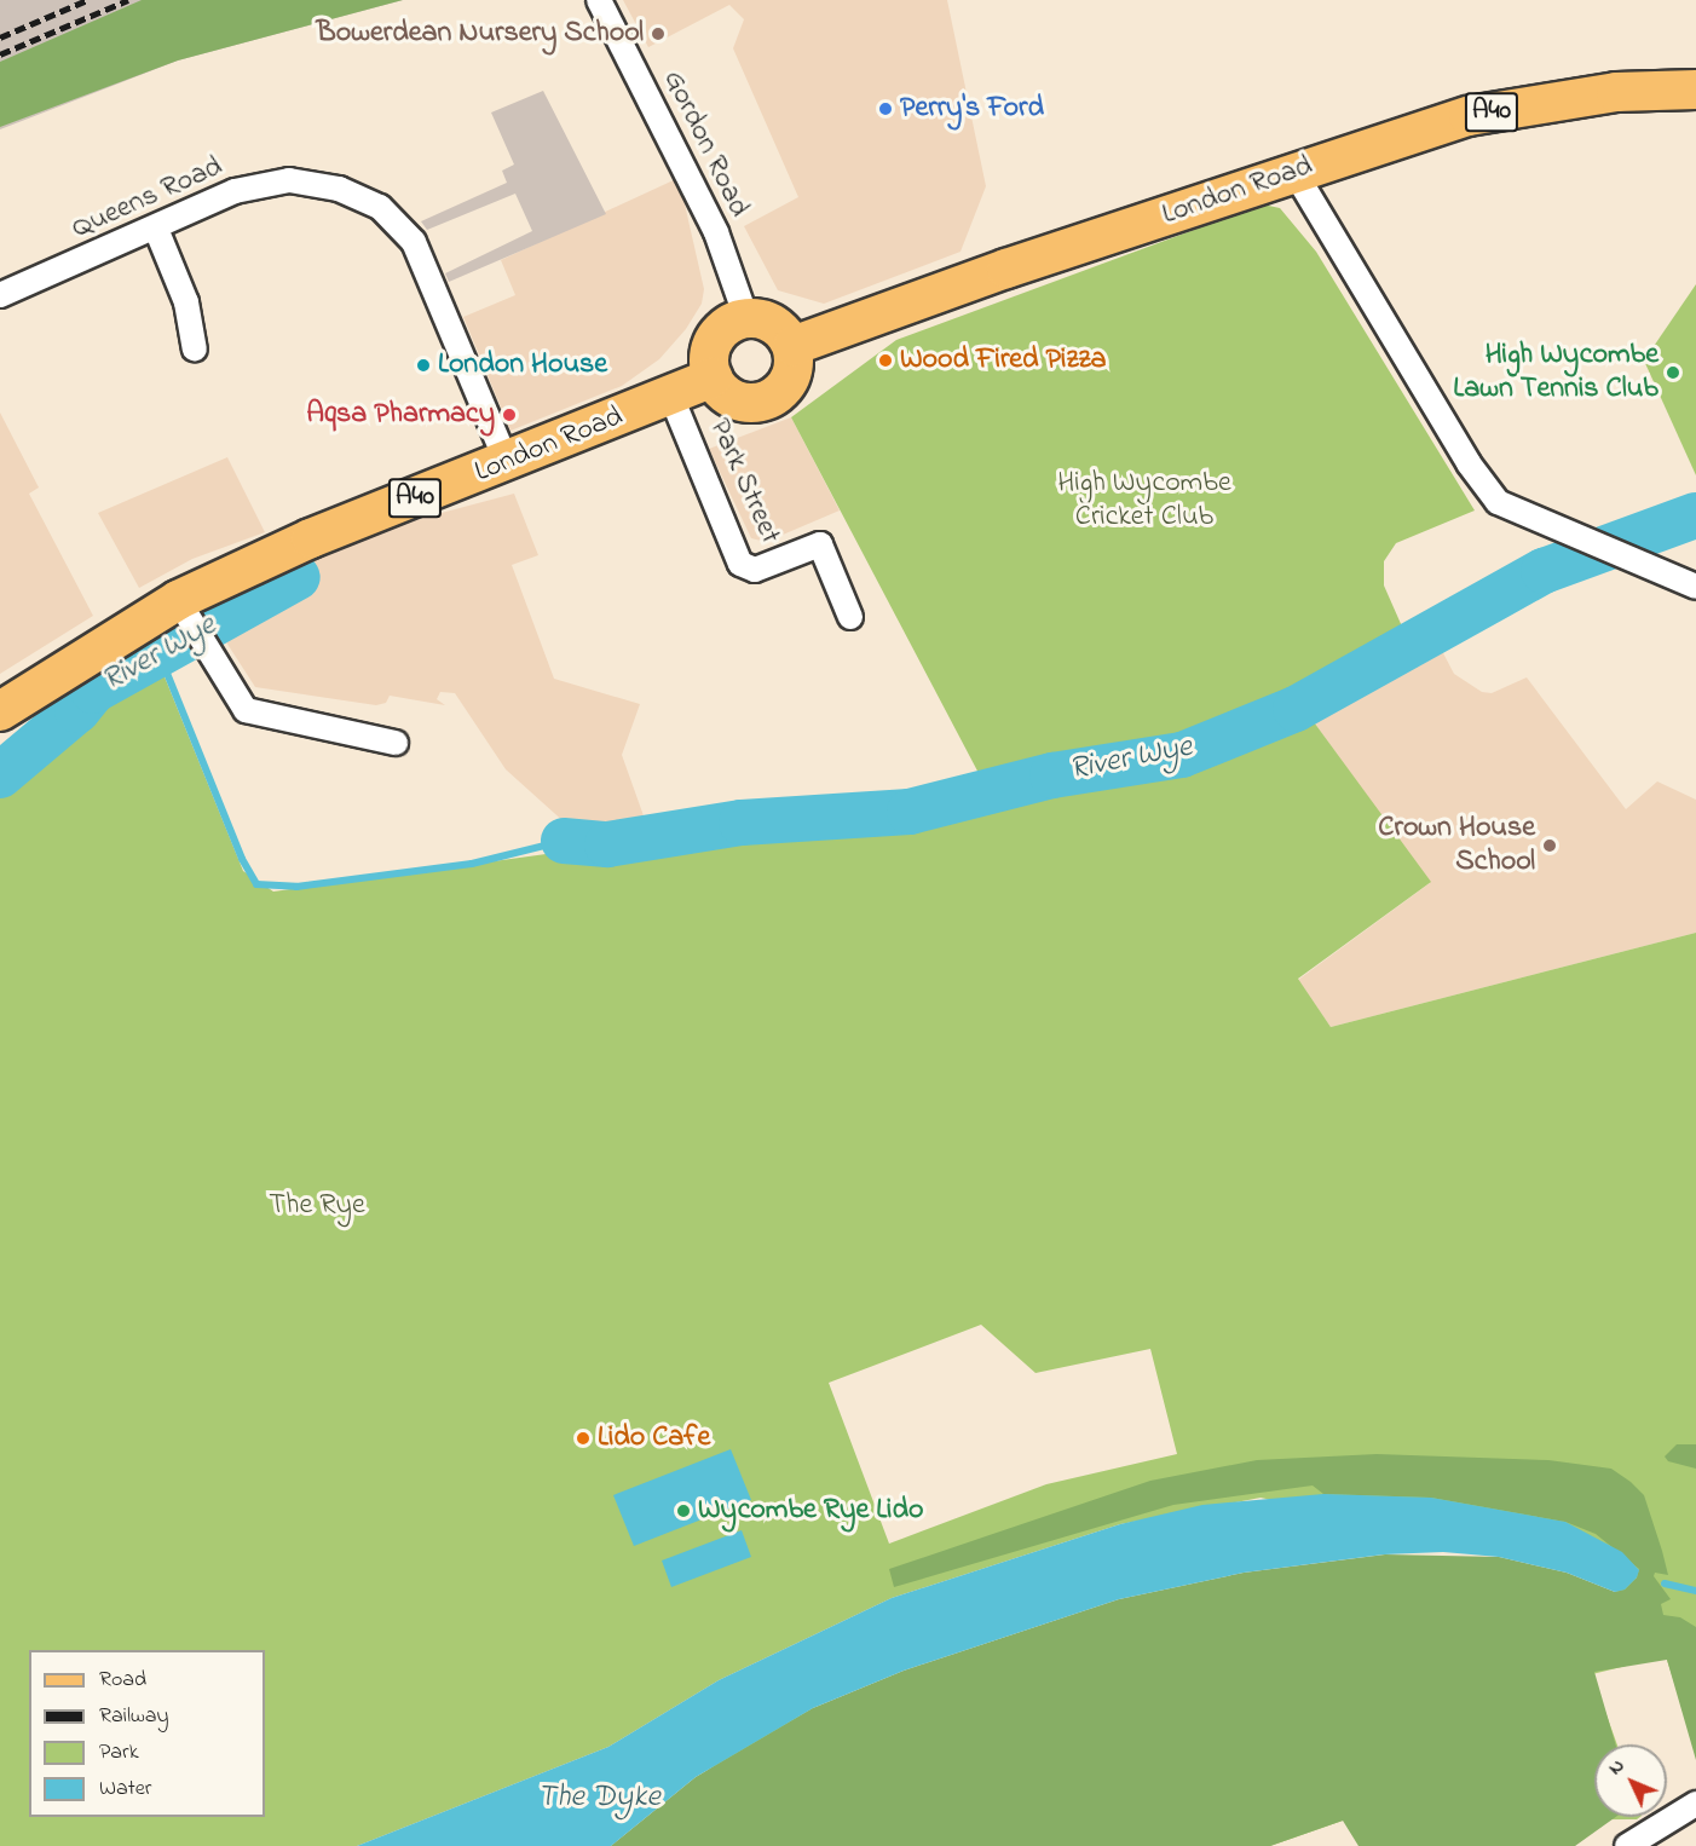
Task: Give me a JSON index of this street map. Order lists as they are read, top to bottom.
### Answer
{
  "streets": {
    "main road": ["A40", "London Road"],
    "street": ["Gordon Road", "Queens Road", "Park Street"]
  },
  "crossings": [
    ["Gordon Road", "London Road"],
    ["London Road", "Queens Road"],
    ["London Road", "Park Street"]
  ],
  "water": ["River Wye", "The Dyke"],
  "parks": ["High Wycombe Cricket Club", "The Rye"],
  "places": [
    "Bowerdean Nursery School",
    "Perry's Ford",
    "Wood Fired Pizza",
    "London House",
    "High Wycombe Lawn Tennis Club",
    "Aqsa Pharmacy",
    "Crown House School",
    "Lido Cafe",
    "Wycombe Rye Lido"
  ],
  "legend": [
    "Road",
    "Railway",
    "Park",
    "Water"
  ],
  "north": "top left"
}
